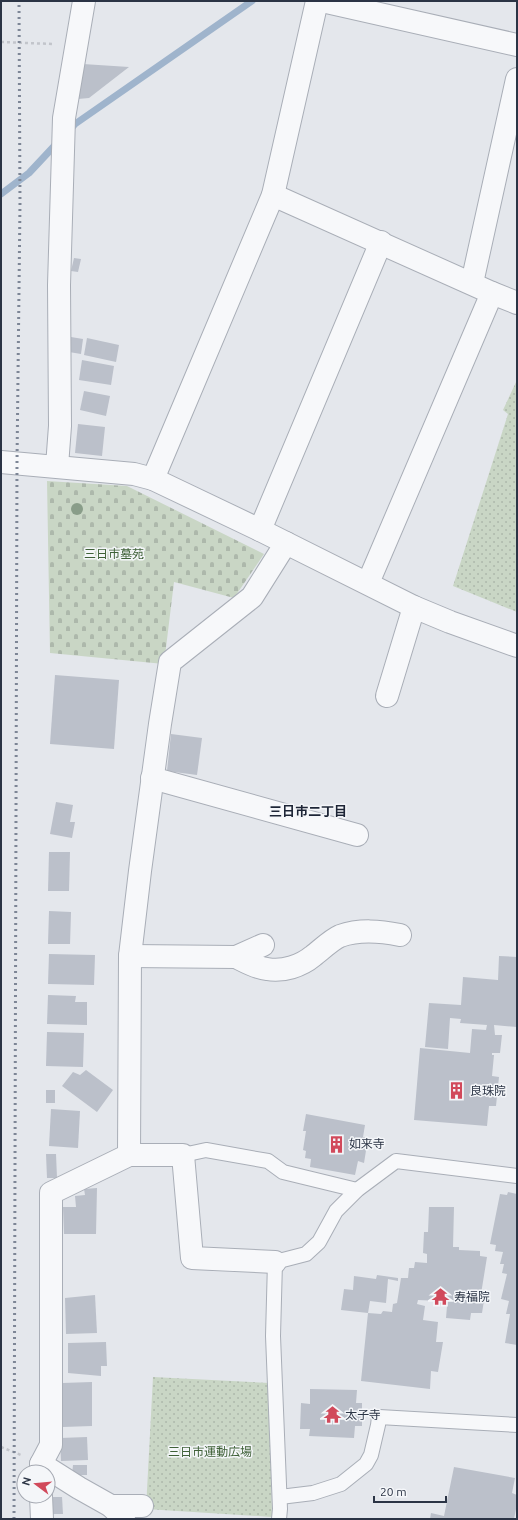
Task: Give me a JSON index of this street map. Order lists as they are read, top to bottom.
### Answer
{
  "districts": ["三日市二丁目"],
  "parks": ["三日市墓苑", "三日市運動広場"],
  "places": {
    "building": ["良珠院", "如来寺"],
    "temple": ["寿福院", "太子寺"]
  },
  "scale_bar": "20 m",
  "north": "left"
}
